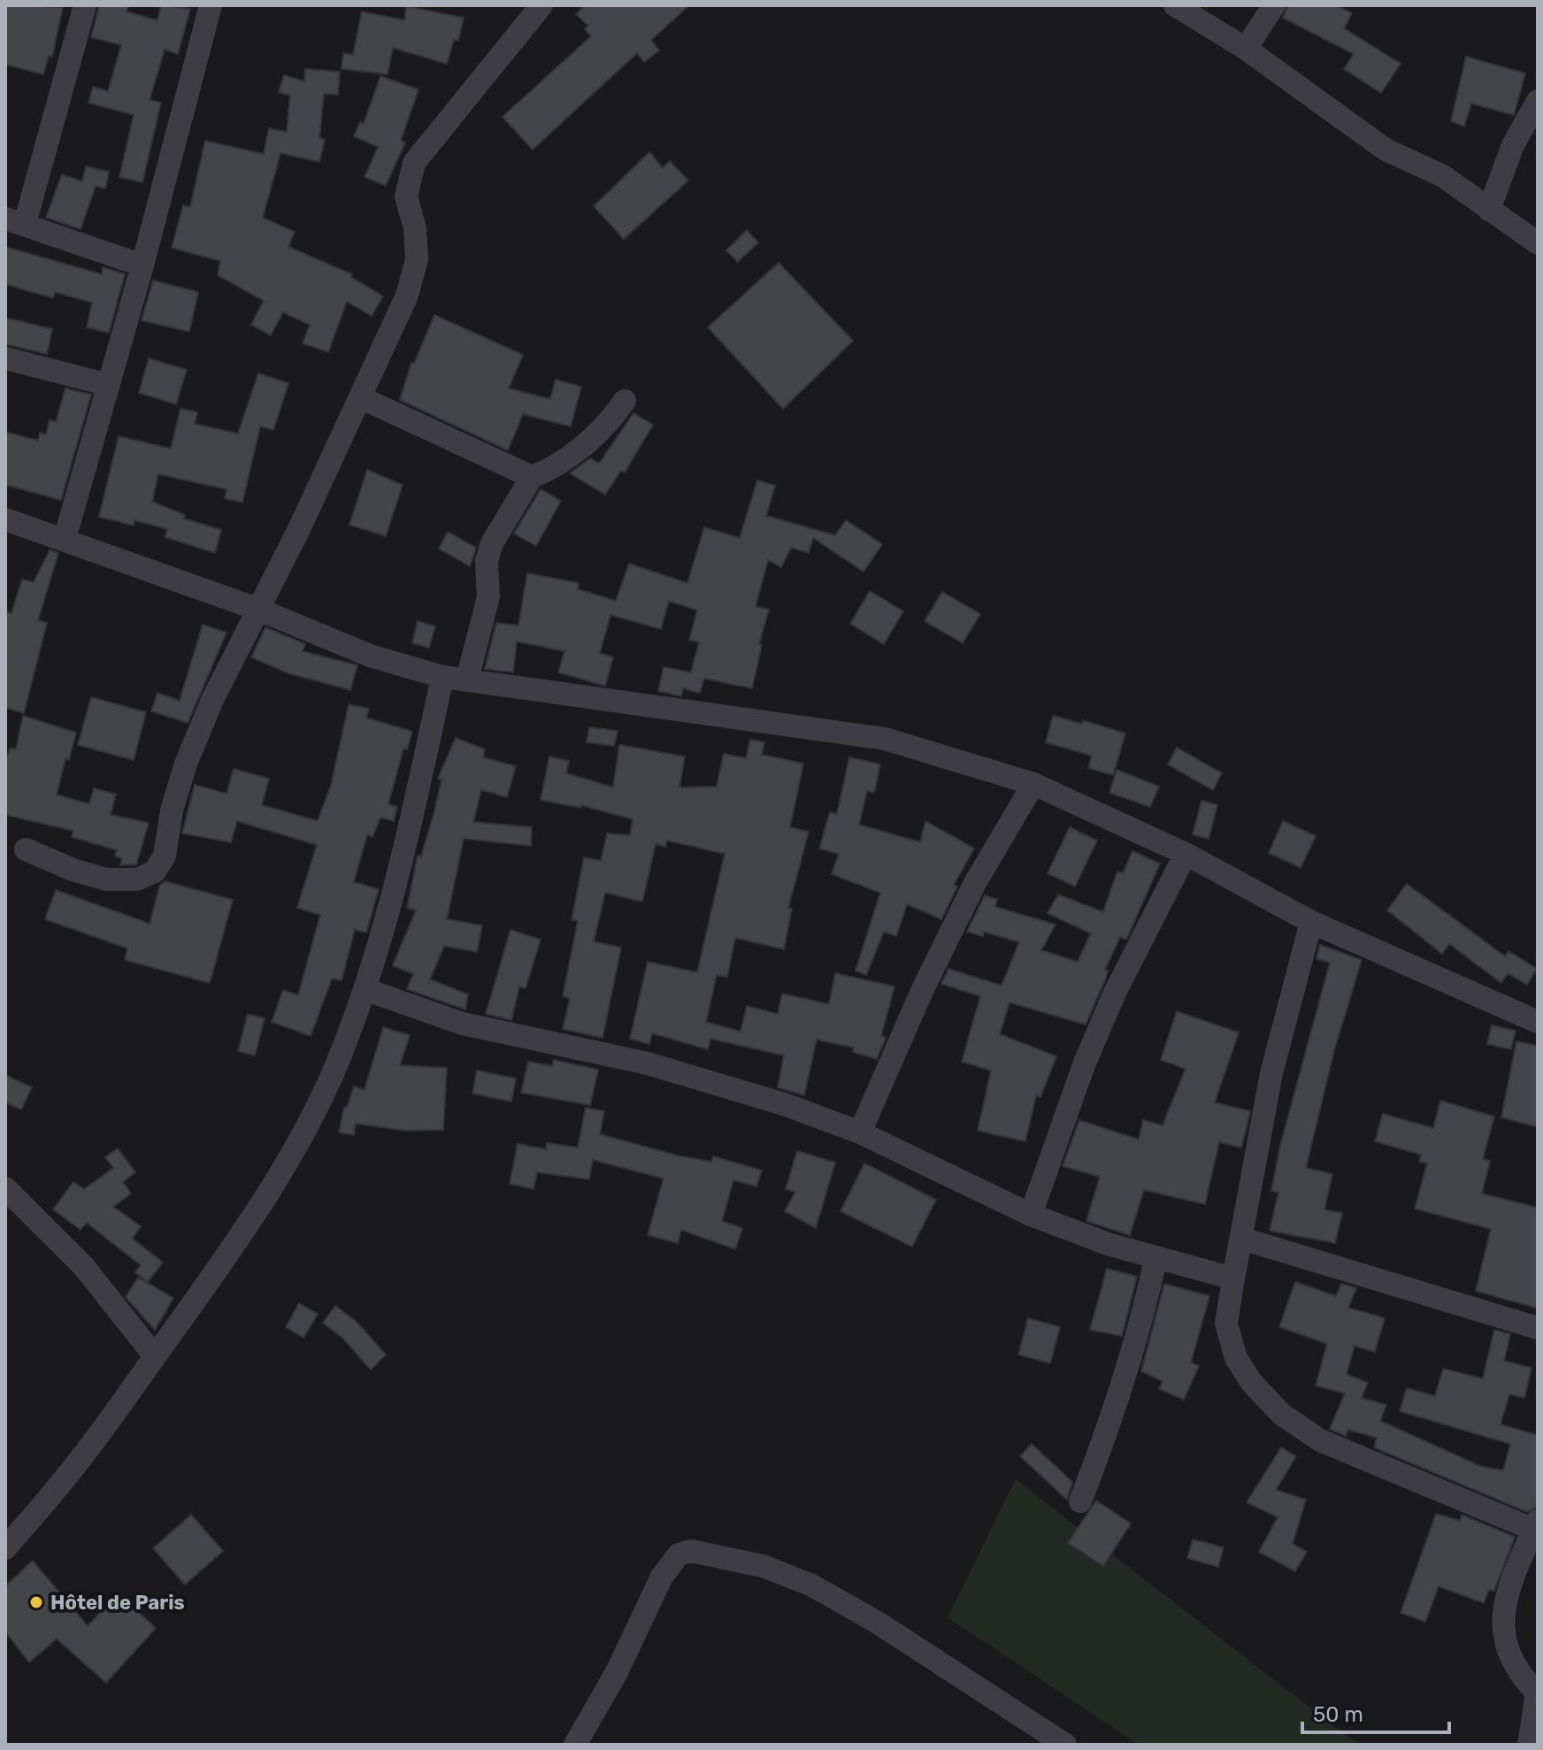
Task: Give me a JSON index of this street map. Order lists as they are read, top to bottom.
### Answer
{
  "places": ["Hôtel de Paris"],
  "scale_bar": "50 m"
}
